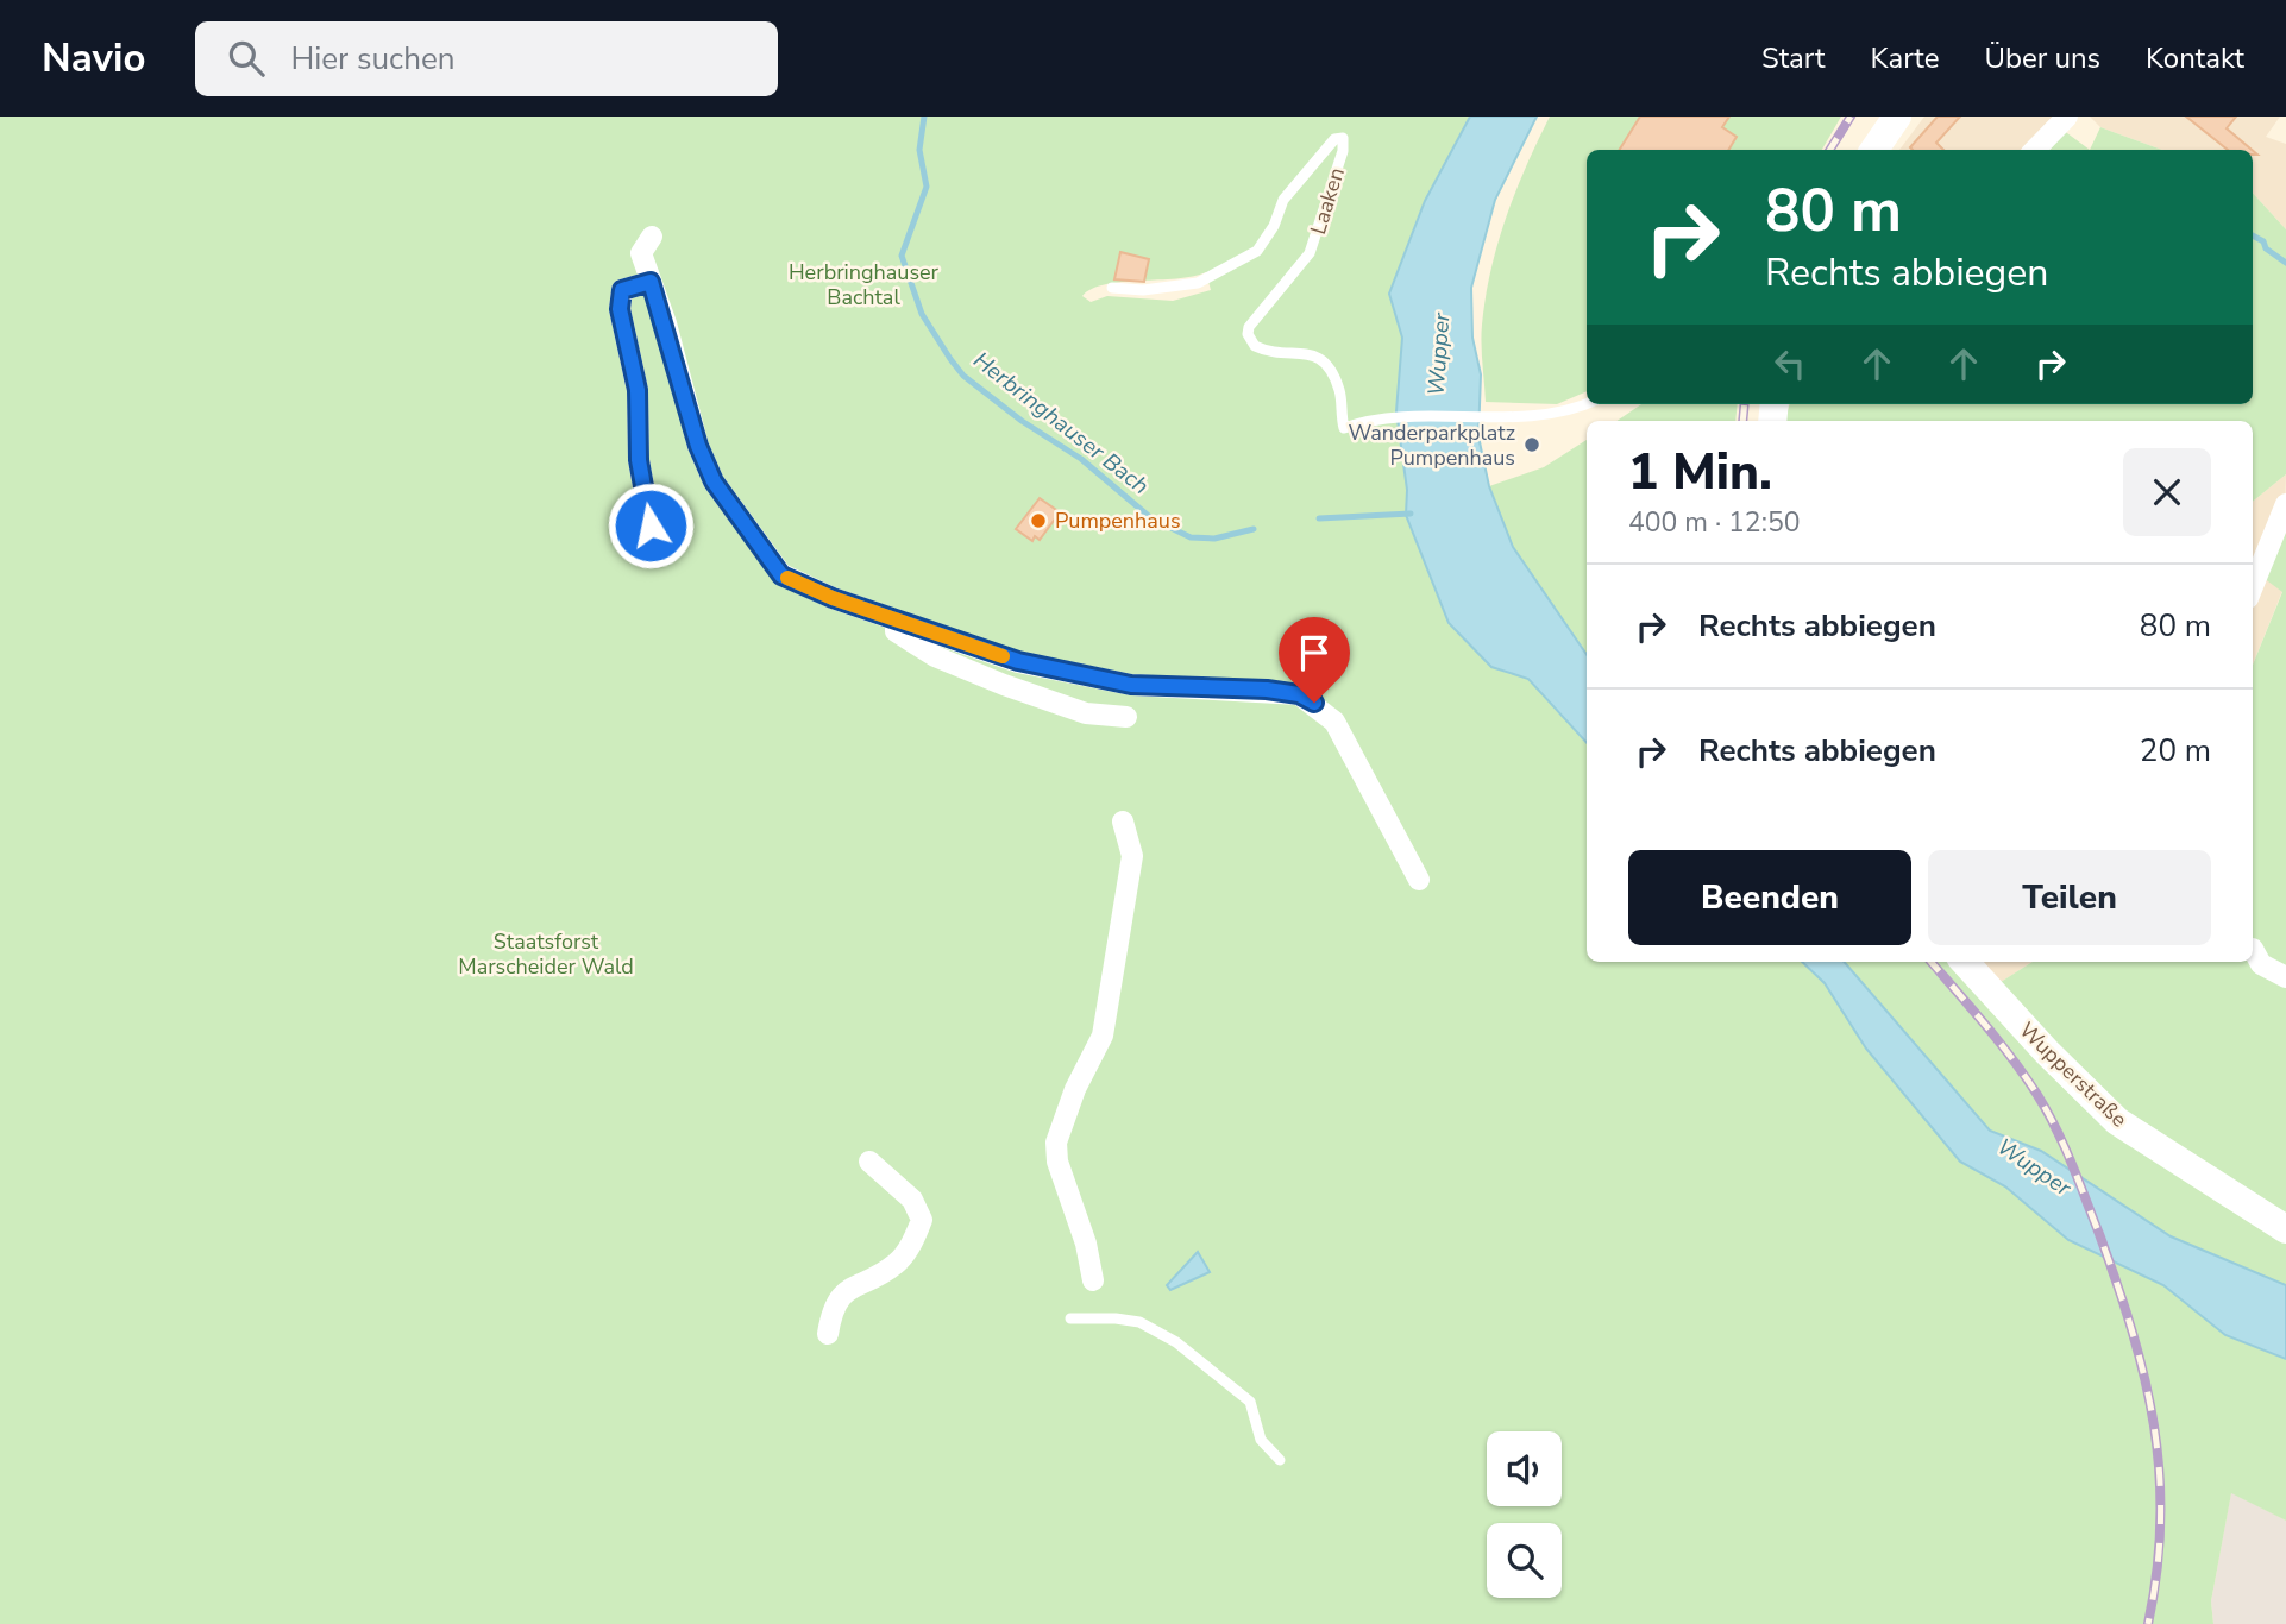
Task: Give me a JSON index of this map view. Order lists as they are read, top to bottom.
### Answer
{
  "streets": {
    "main road": ["Wupperstraße"],
    "lane": ["Laaken"]
  },
  "water": ["Wupper", "Herbringhauser Bach"],
  "parks": ["Herbringhauser Bachtal", "Staatsforst Marscheider Wald"],
  "places": ["Wanderparkplatz Pumpenhaus", "Pumpenhaus"],
  "page": {
    "header": "Navio",
    "search": "Hier suchen",
    "nav": [
      "Start",
      "Karte",
      "Über uns",
      "Kontakt"
    ],
    "turn": ["80 m", "Rechts abbiegen"],
    "heading": ["1 Min.", "400 m · 12:50"],
    "list": [
      {
        "name": "Rechts abbiegen",
        "value": "80 m"
      },
      {
        "name": "Rechts abbiegen",
        "value": "20 m"
      }
    ],
    "buttons": ["Beenden", "Teilen"]
  }
}
